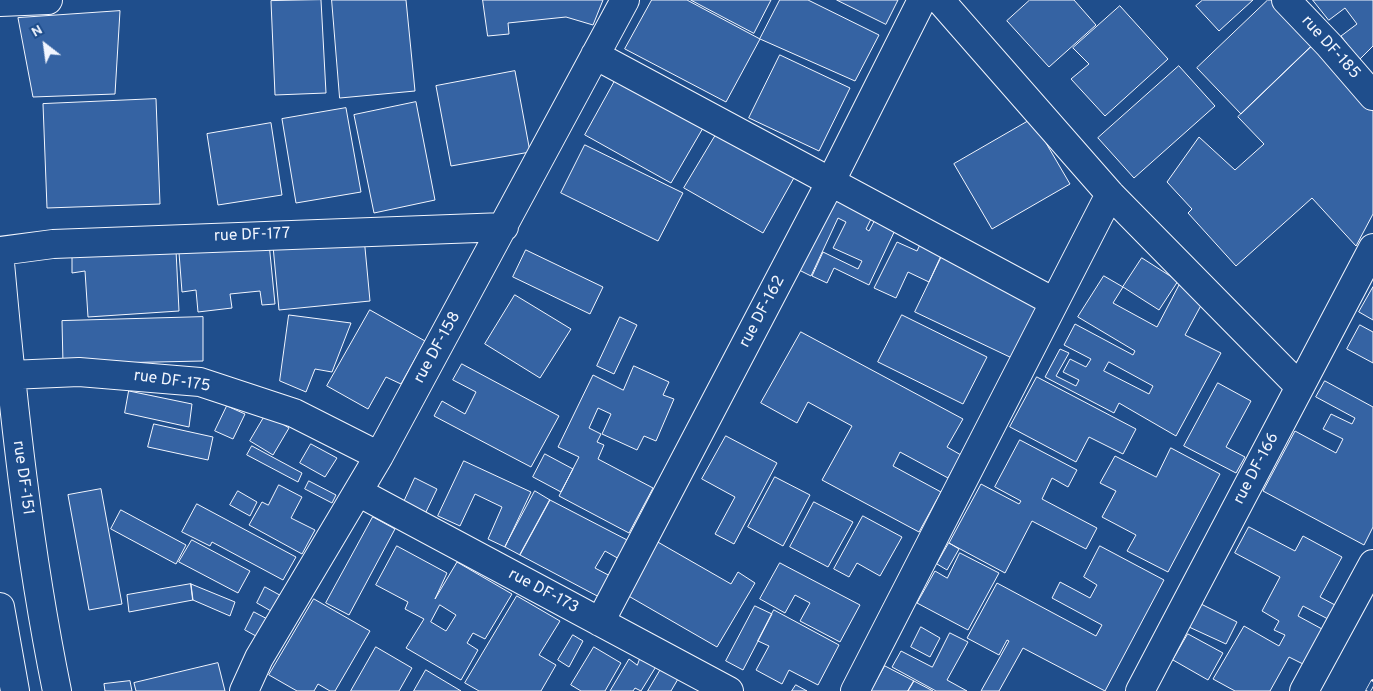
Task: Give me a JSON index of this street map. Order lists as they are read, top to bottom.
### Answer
{
  "streets": {
    "street": [
      "rue DF-185",
      "rue DF-177",
      "rue DF-162",
      "rue DF-158",
      "rue DF-175",
      "rue DF-166",
      "rue DF-151",
      "rue DF-173"
    ]
  },
  "crossings": [
    ["rue DF-177", "rue DF-158"],
    ["rue DF-162", "rue DF-173"],
    ["rue DF-158", "rue DF-175"],
    ["rue DF-158", "rue DF-173"],
    ["rue DF-175", "rue DF-151"]
  ],
  "north": "top left"
}
